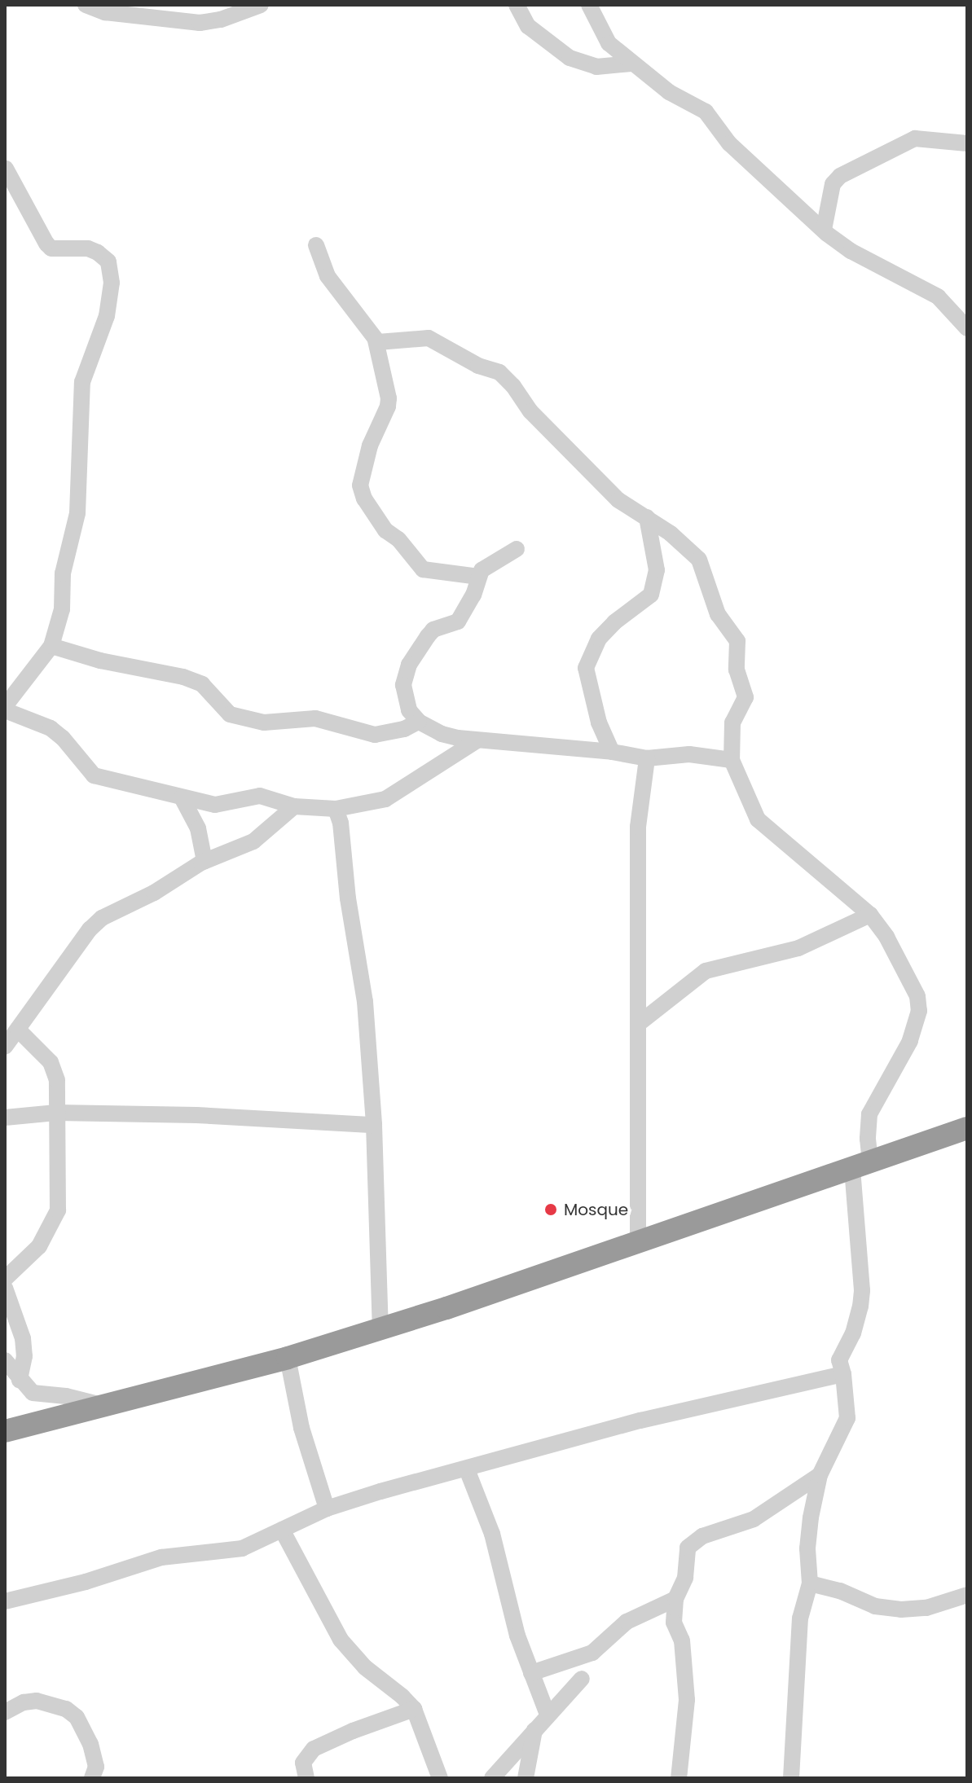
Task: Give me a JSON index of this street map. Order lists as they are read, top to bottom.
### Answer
{
  "places": ["Mosque"]
}
